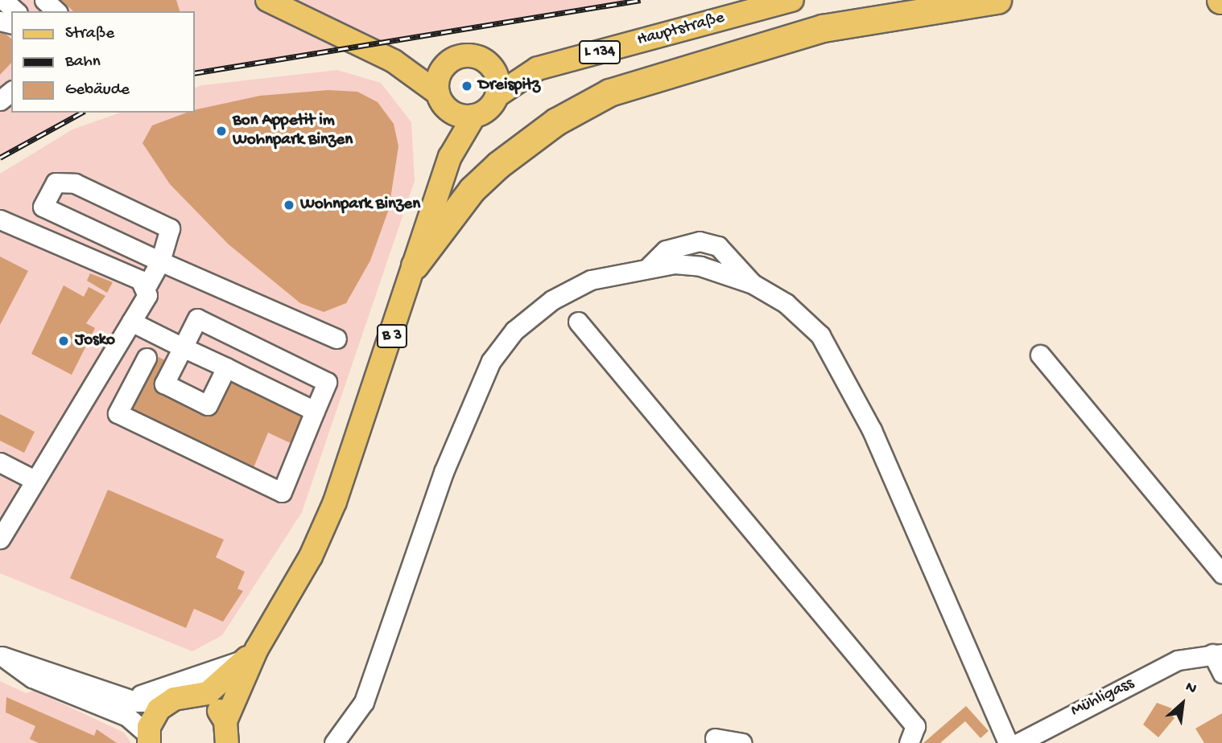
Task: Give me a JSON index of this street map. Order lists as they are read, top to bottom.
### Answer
{
  "streets": {
    "main road": ["Hauptstraße", "L 134", "B 3"],
    "street": ["Mühligass"]
  },
  "crossings": [
    ["Hauptstraße", "B 3"]
  ],
  "places": [
    "Dreispitz",
    "Bon Appetit im Wohnpark Binzen",
    "Wohnpark Binzen",
    "Josko"
  ],
  "legend": ["Straße", "Bahn", "Gebäude"],
  "north": "top right"
}
